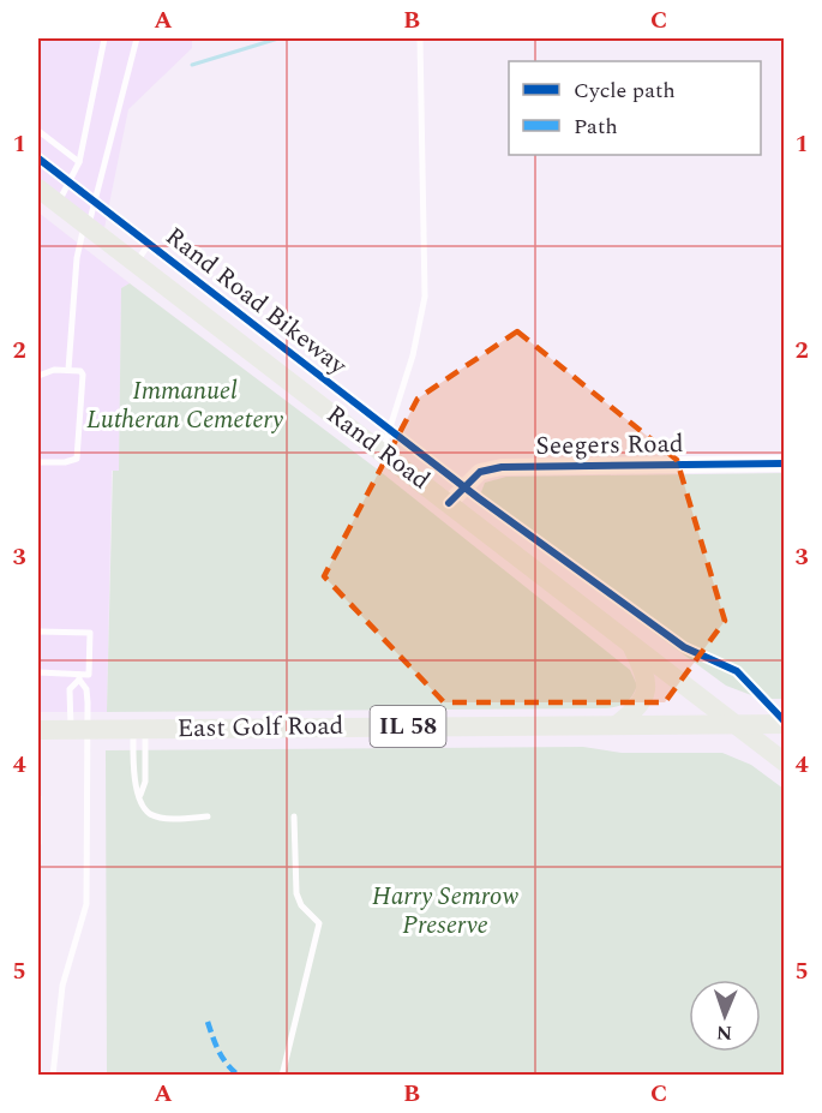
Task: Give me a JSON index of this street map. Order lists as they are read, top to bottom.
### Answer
{
  "streets": {
    "main road": ["Rand Road", "IL 58", "East Golf Road"],
    "street": ["Seegers Road"],
    "cycle path": ["Rand Road Bikeway"]
  },
  "crossings": [
    ["Seegers Road", "Rand Road"],
    ["Rand Road", "East Golf Road"]
  ],
  "parks": ["Immanuel Lutheran Cemetery", "Harry Semrow Preserve"],
  "legend": ["Cycle path", "Path"],
  "north": "bottom",
  "grid": {
    "columns": ["A", "B", "C"],
    "rows": [
      "1",
      "2",
      "3",
      "4",
      "5"
    ]
  }
}
